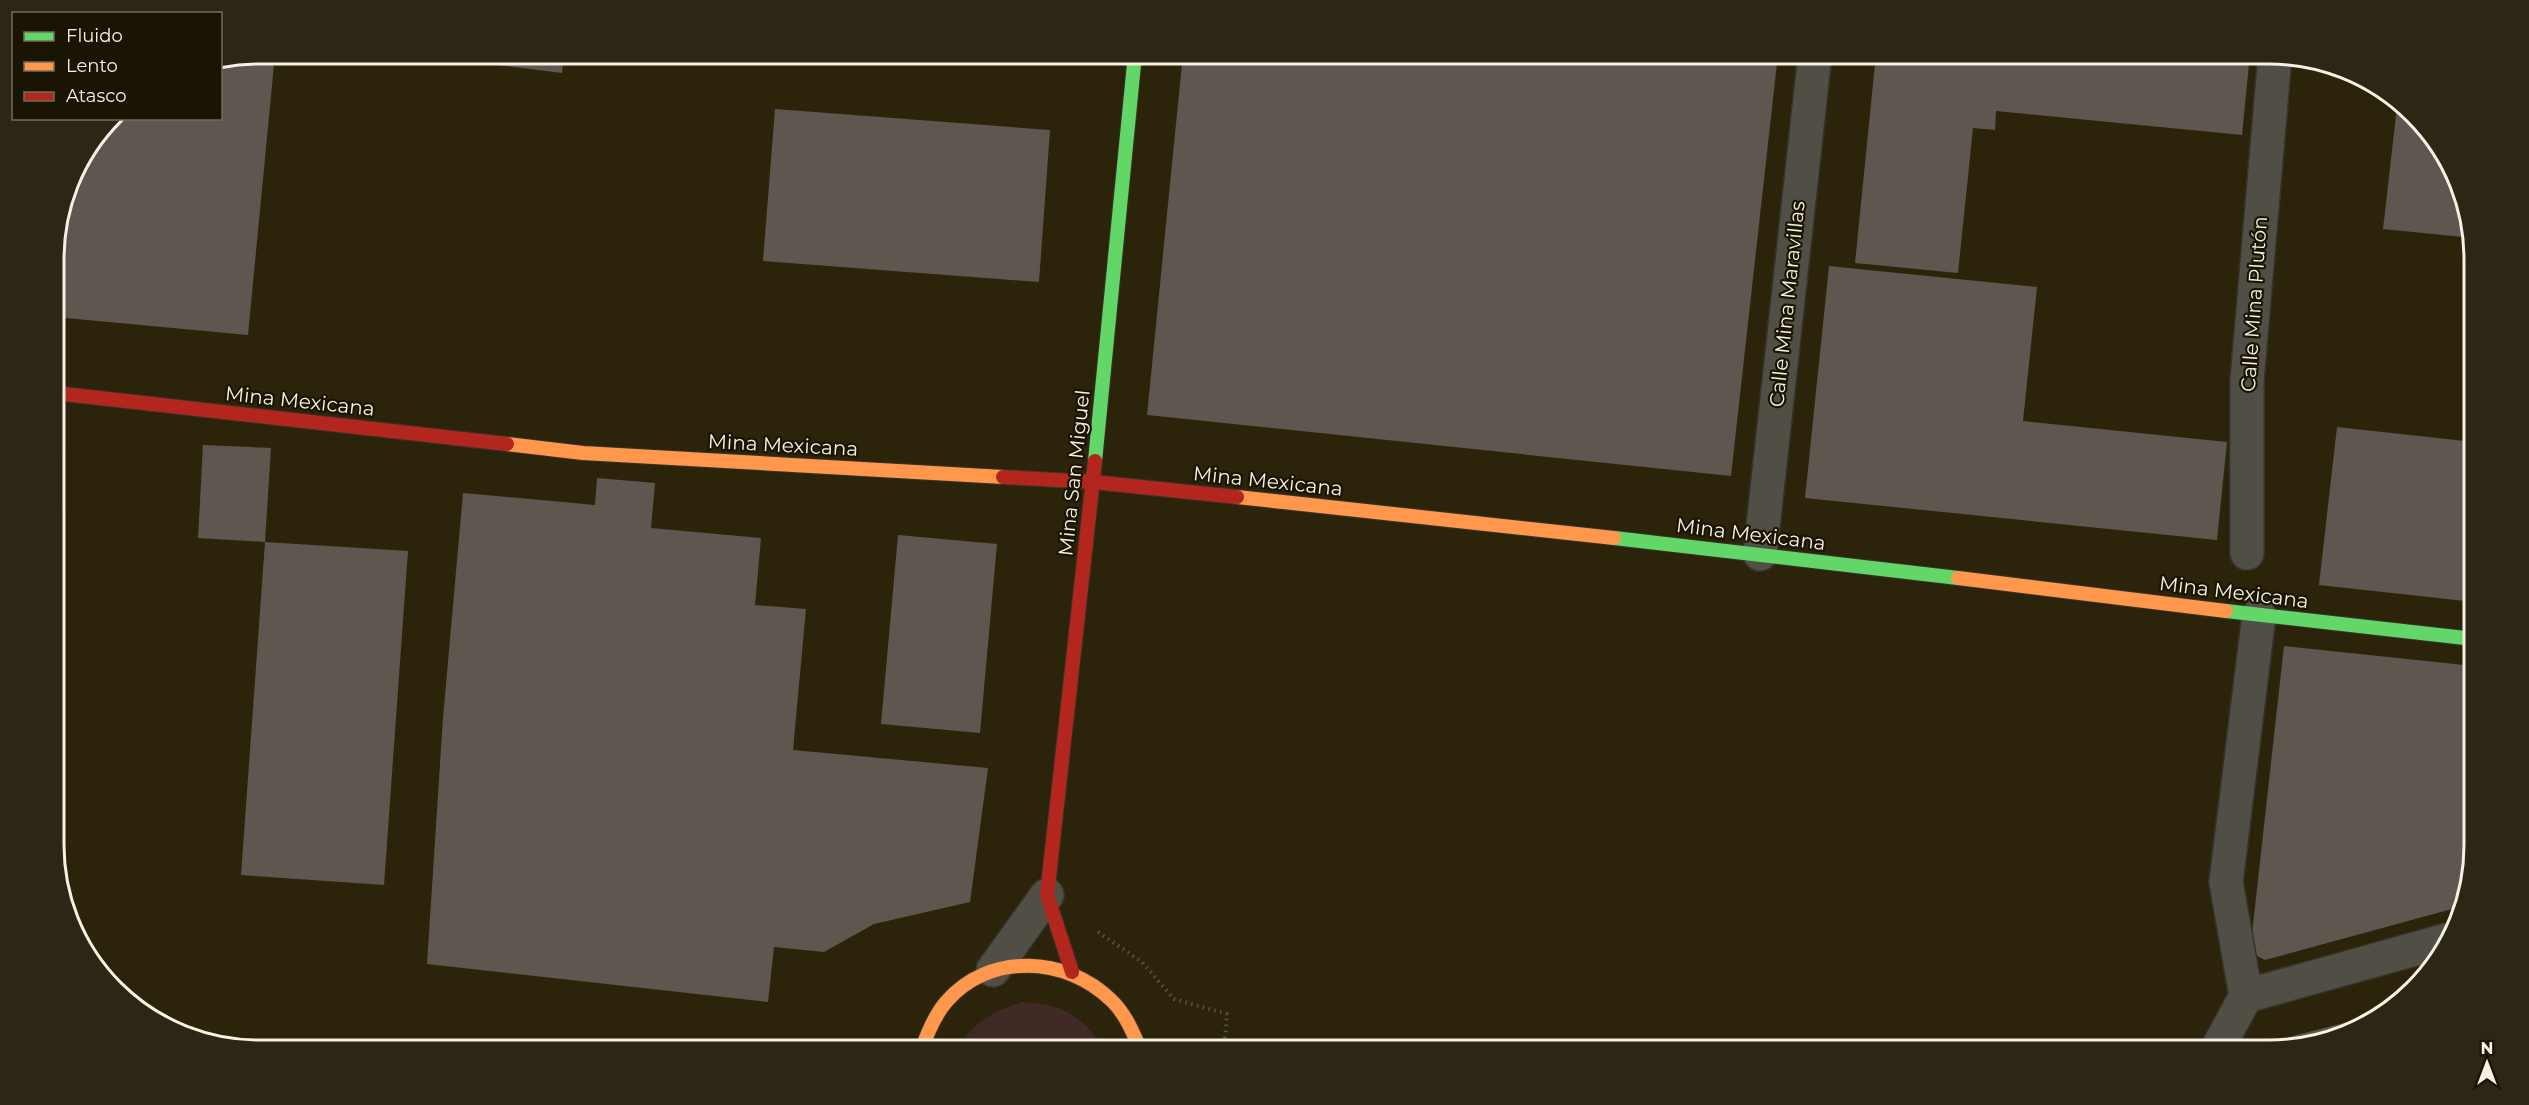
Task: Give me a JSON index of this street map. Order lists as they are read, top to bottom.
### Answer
{
  "streets": {
    "street": [
      "Calle Mina Maravillas",
      "Calle Mina Plutón",
      "Mina Mexicana",
      "Mina San Miguel"
    ]
  },
  "crossings": [
    ["Calle Mina Maravillas", "Mina Mexicana"],
    ["Mina Mexicana", "Mina San Miguel"]
  ],
  "legend": ["Fluido", "Lento", "Atasco"],
  "north": "top"
}
